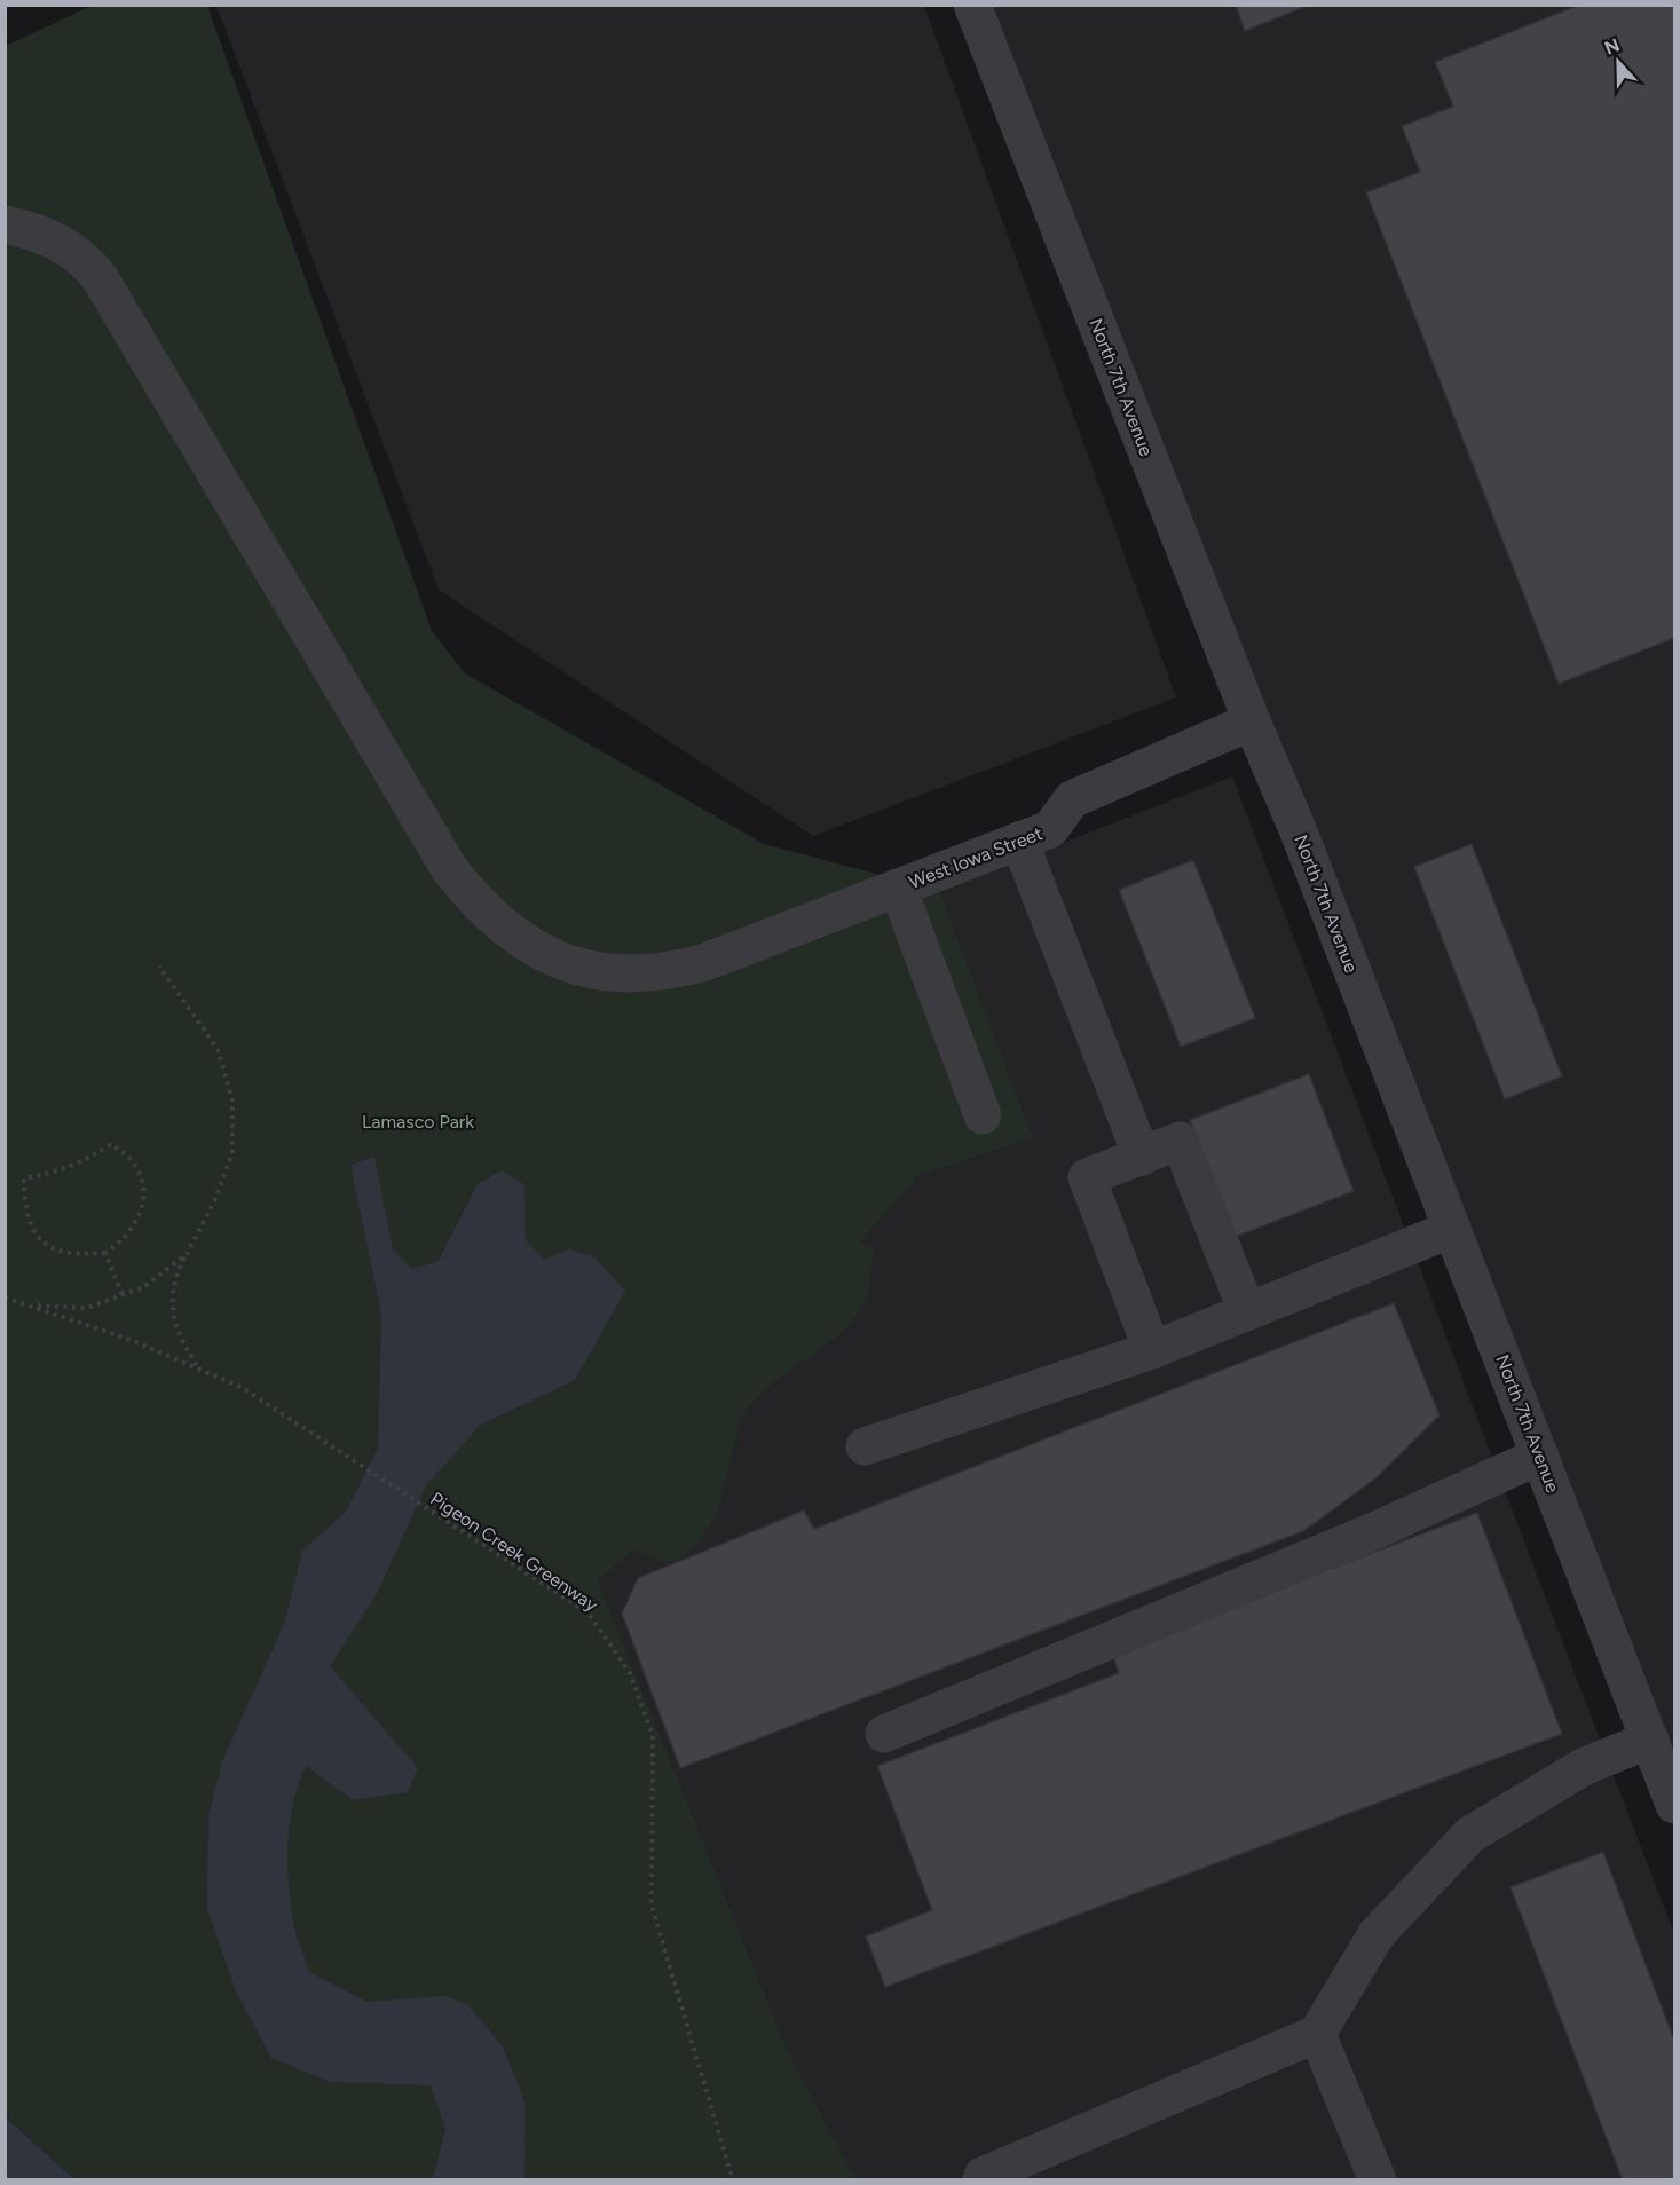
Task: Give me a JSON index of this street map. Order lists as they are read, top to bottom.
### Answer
{
  "streets": {
    "street": ["North 7th Avenue", "West Iowa Street"],
    "path": ["Pigeon Creek Greenway"]
  },
  "crossings": [
    ["North 7th Avenue", "West Iowa Street"]
  ],
  "parks": ["Lamasco Park"],
  "north": "top"
}
